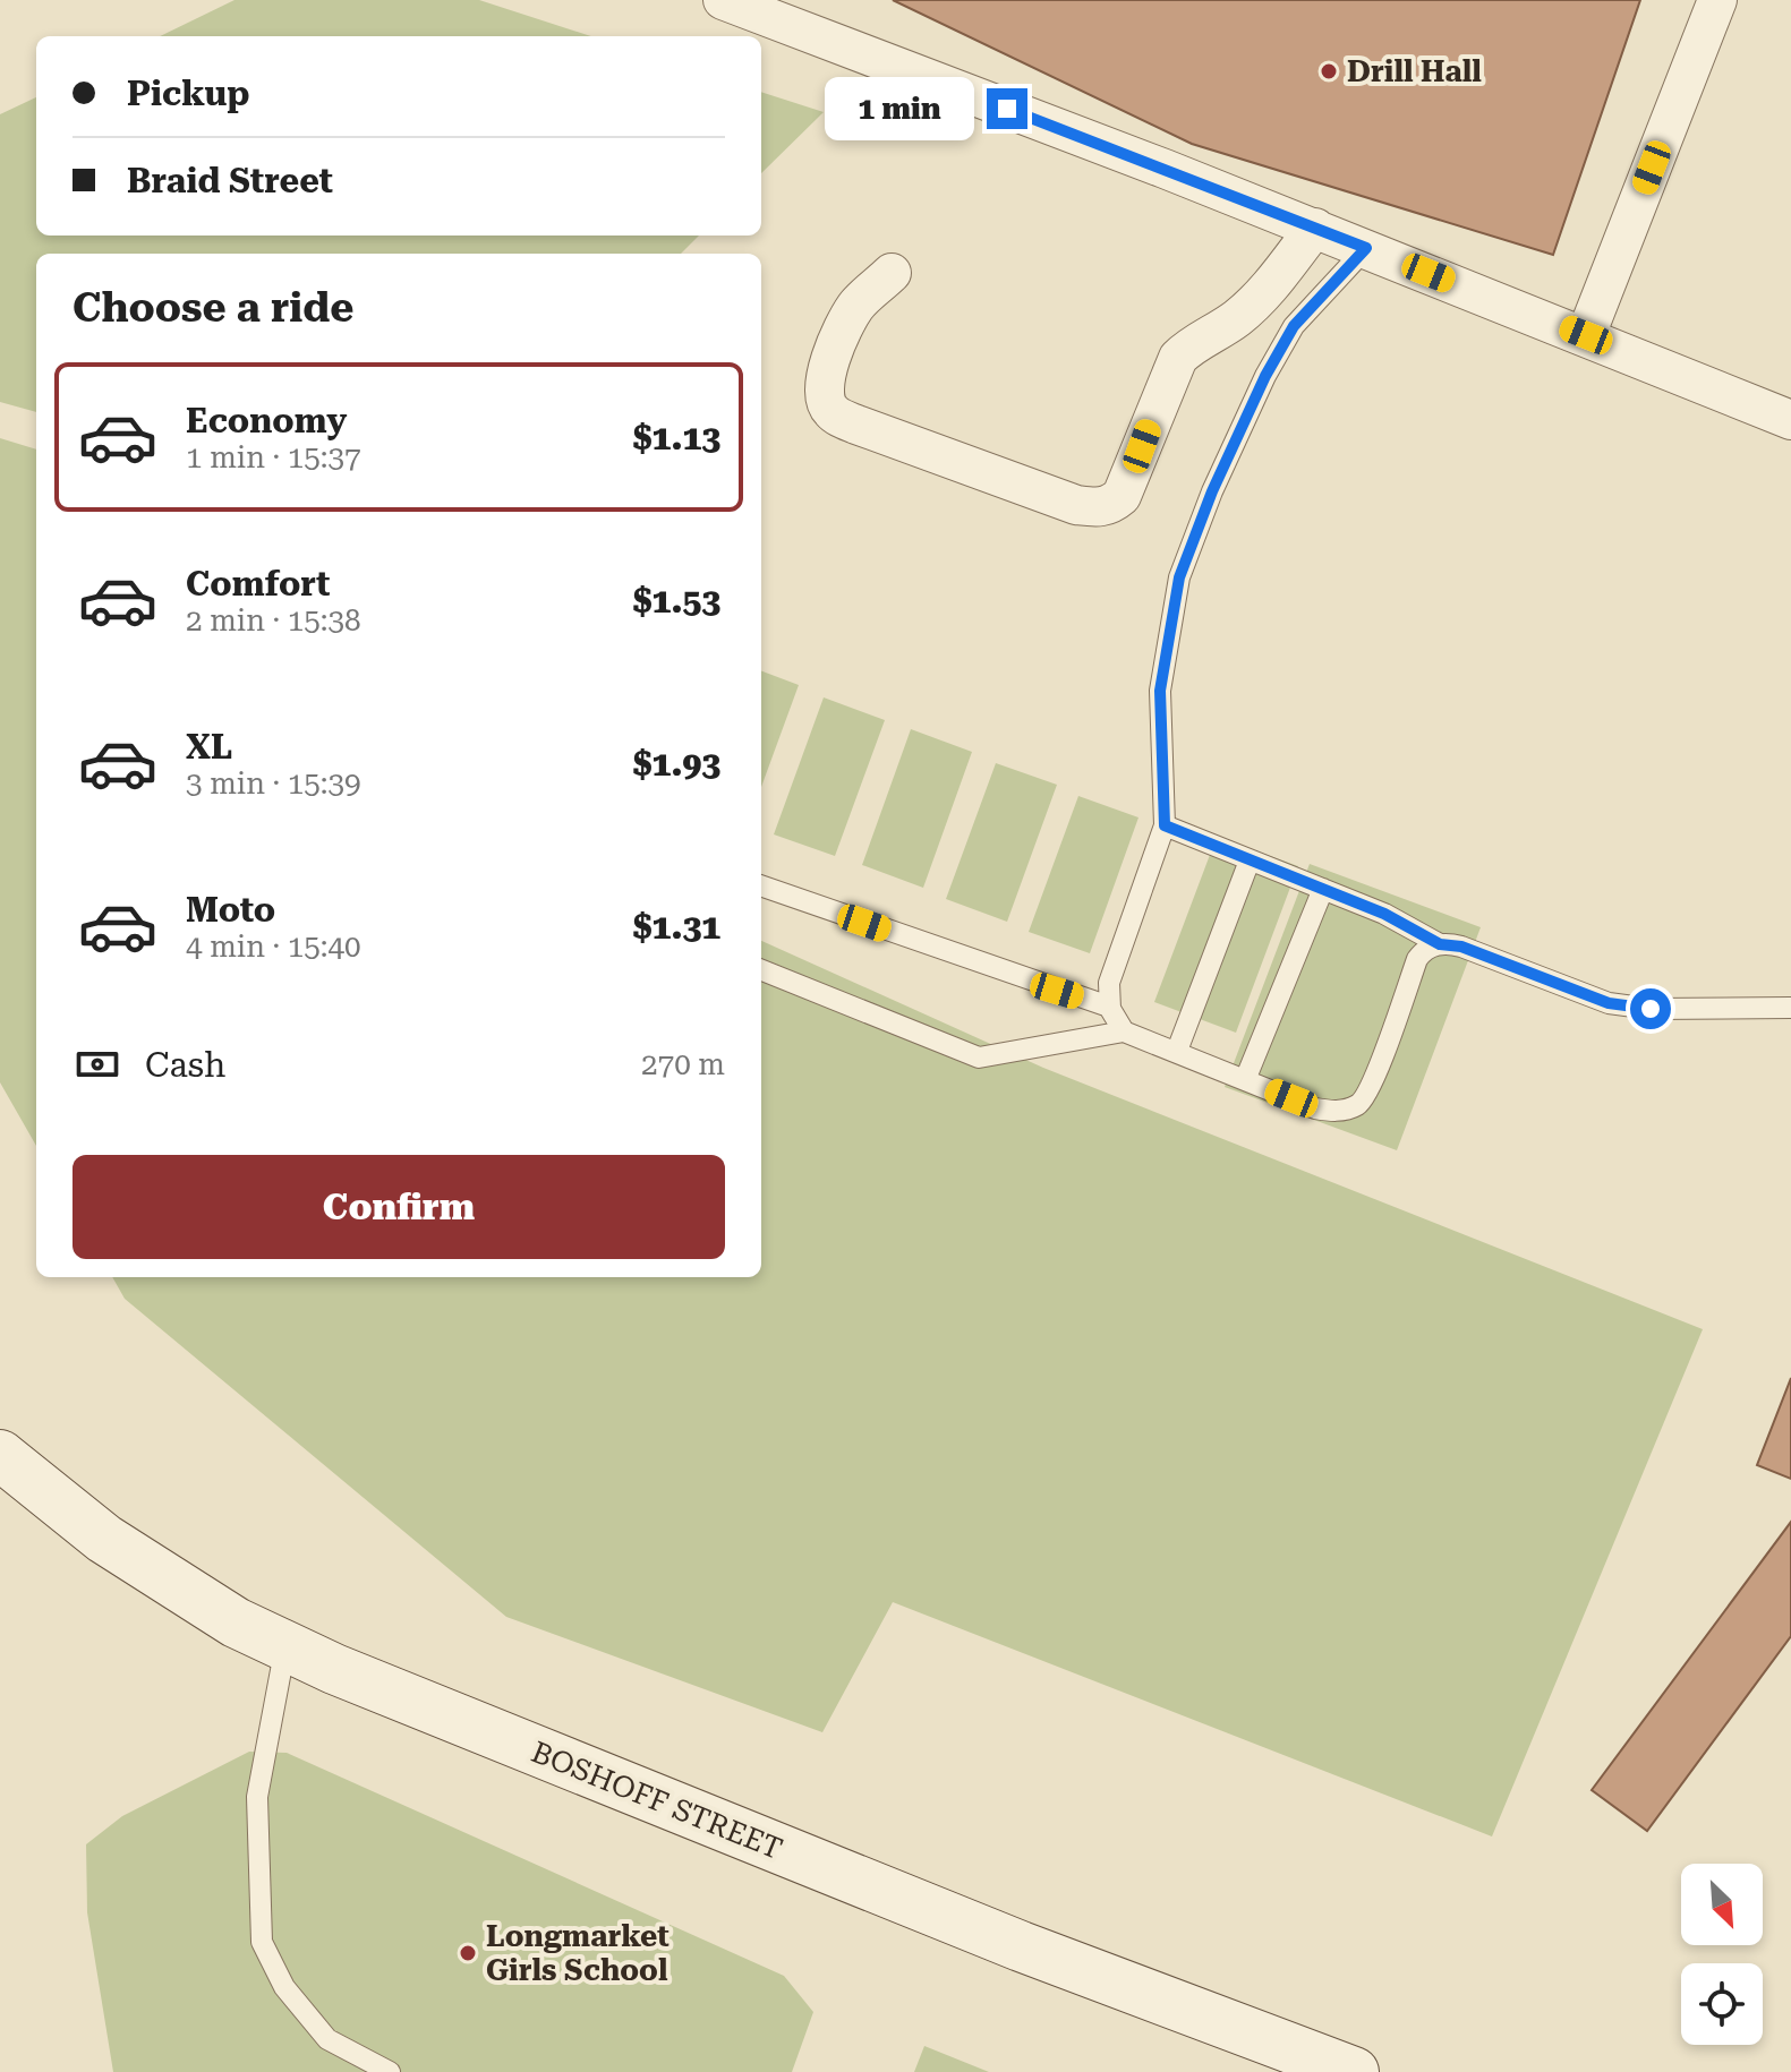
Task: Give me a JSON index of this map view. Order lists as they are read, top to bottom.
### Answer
{
  "streets": {
    "main road": ["BOSHOFF STREET"]
  },
  "places": ["Drill Hall", "Longmarket Girls School"],
  "north": "bottom right",
  "page": {
    "banner": ["Pickup", "Braid Street"],
    "bubble": "1 min",
    "heading": "Choose a ride",
    "list": [
      {
        "name": "Economy",
        "note": "1 min · 15:37",
        "value": "$1.13"
      },
      {
        "name": "Comfort",
        "note": "2 min · 15:38",
        "value": "$1.53"
      },
      {
        "name": "XL",
        "note": "3 min · 15:39",
        "value": "$1.93"
      },
      {
        "name": "Moto",
        "note": "4 min · 15:40",
        "value": "$1.31"
      }
    ],
    "pay": ["Cash", "270 m"],
    "buttons": "Confirm"
  }
}
